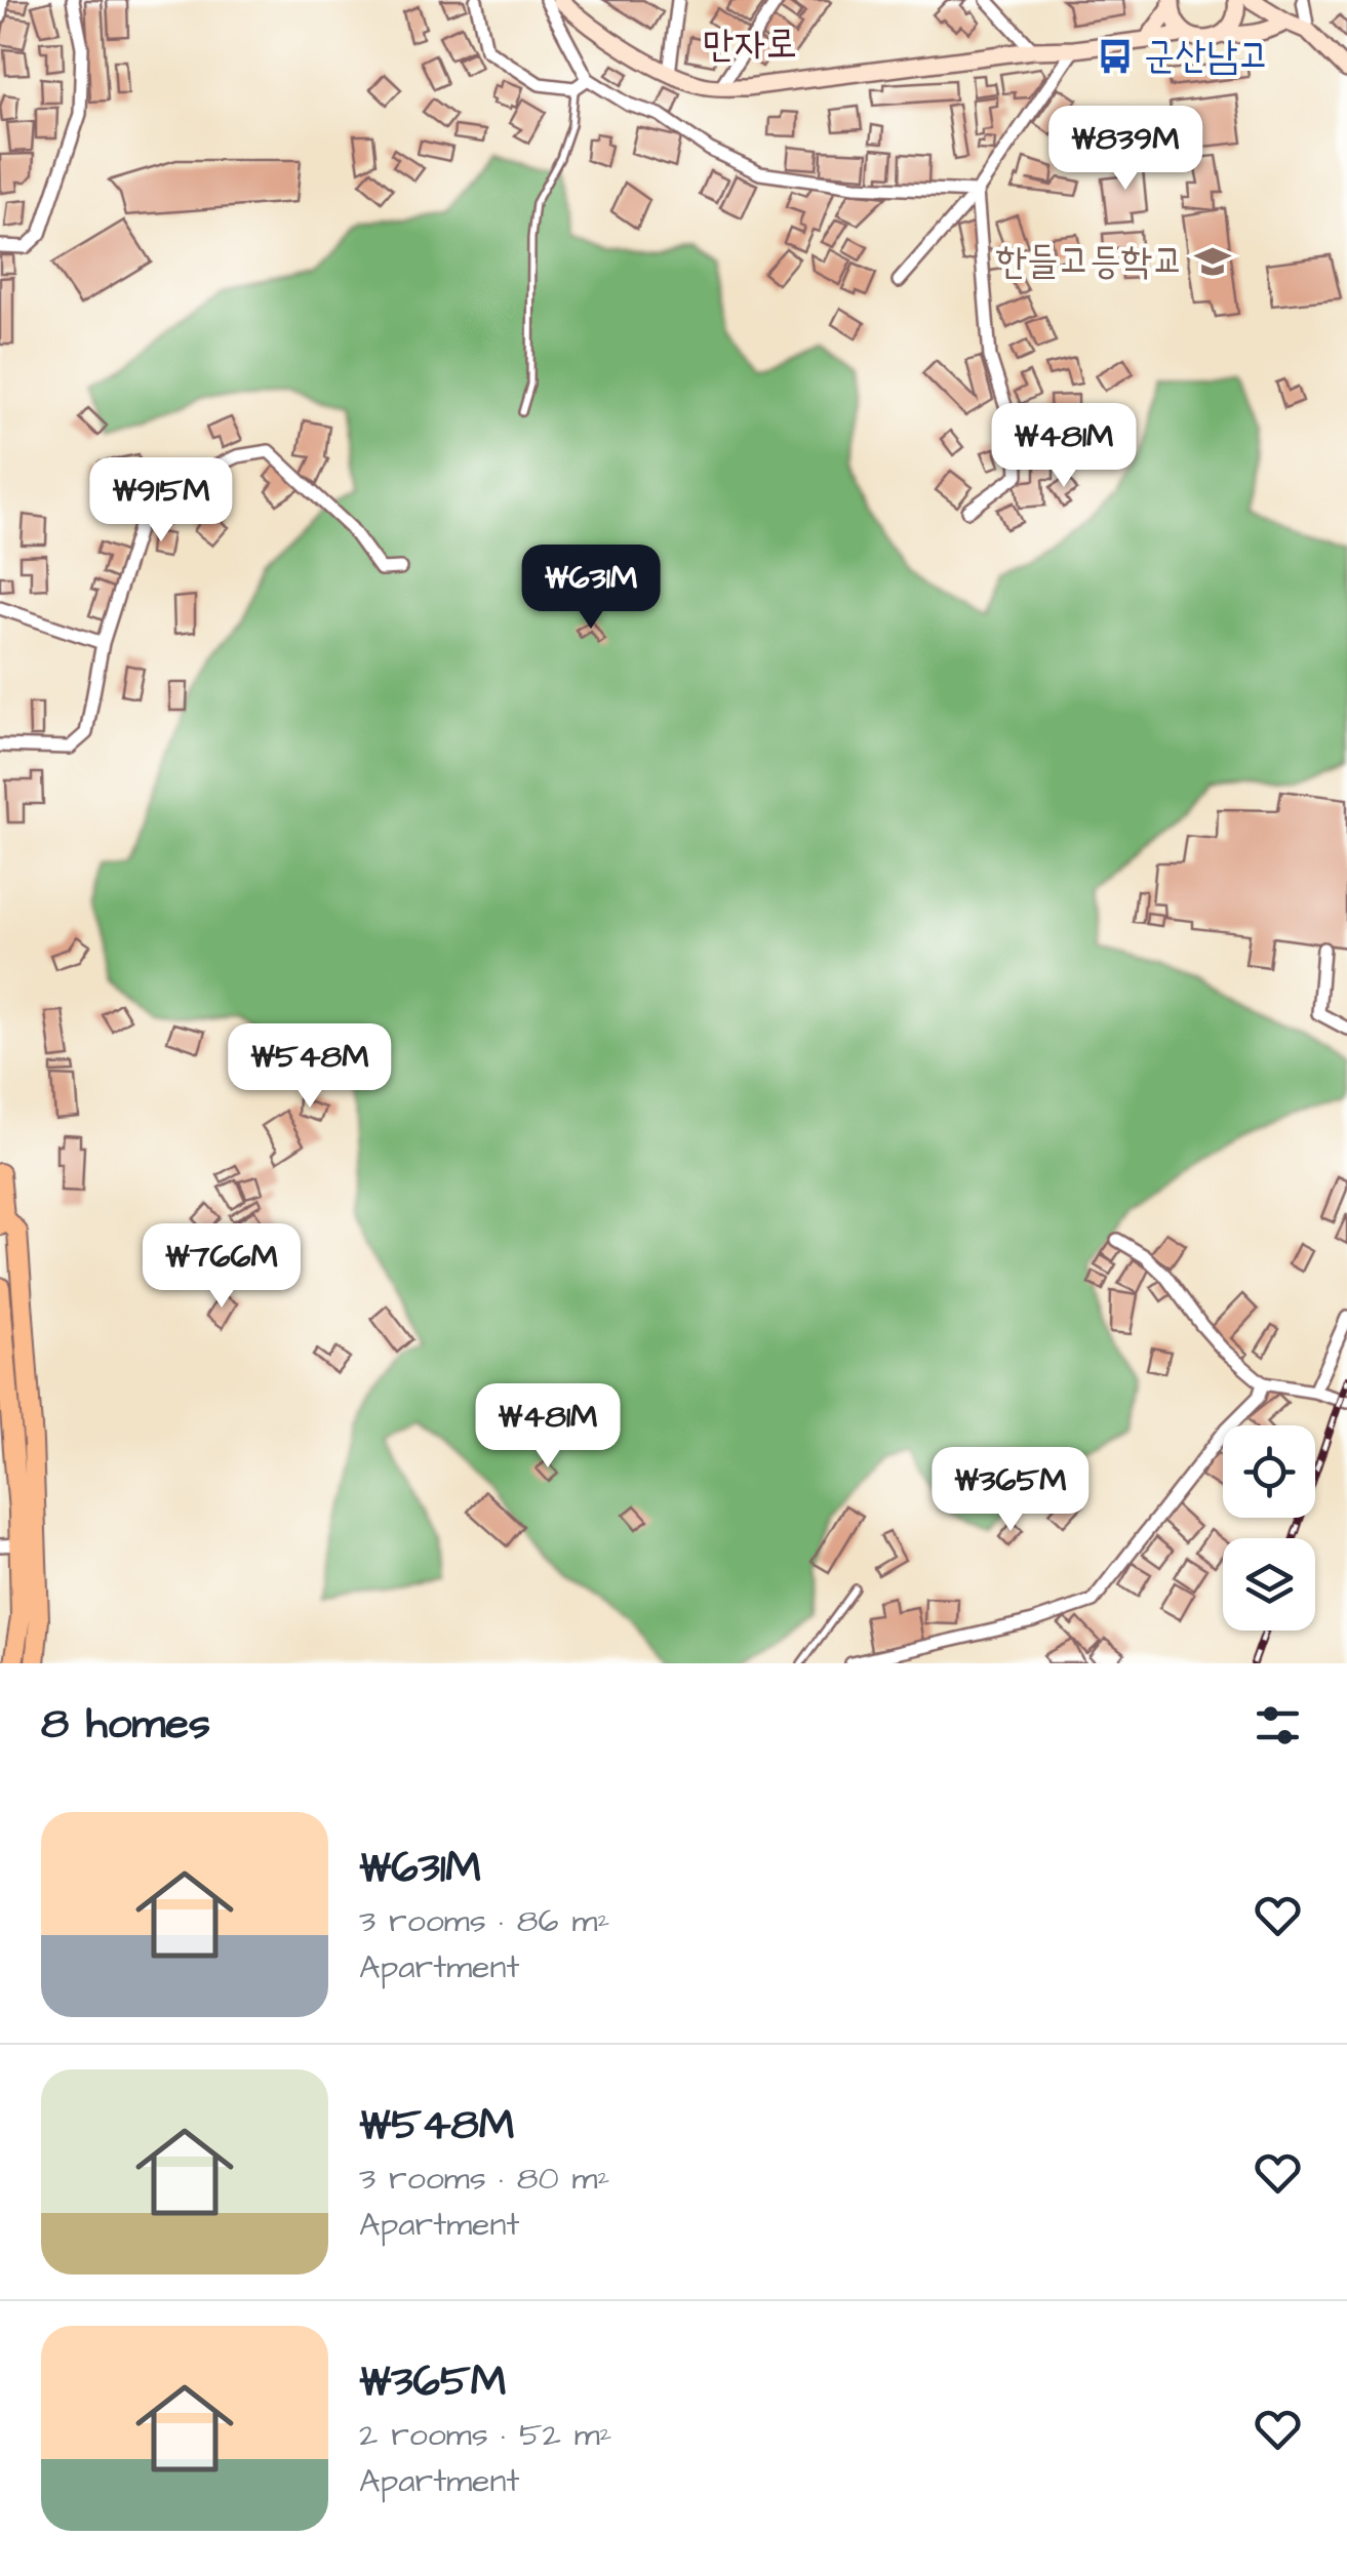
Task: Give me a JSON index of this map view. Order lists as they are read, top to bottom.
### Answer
{
  "streets": {
    "street": ["만자로"]
  },
  "places": {
    "bus stop": ["군산남고"],
    "school or university": ["한들고등학교"]
  },
  "page": {
    "price": [
      "₩839M",
      "₩481M",
      "₩915M",
      "₩631M",
      "₩548M",
      "₩766M",
      "₩481M",
      "₩365M"
    ],
    "heading": "8 homes",
    "list": [
      {
        "name": "₩631M",
        "note": "3 rooms · 86 m² · Apartment"
      },
      {
        "name": "₩548M",
        "note": "3 rooms · 80 m² · Apartment"
      },
      {
        "name": "₩365M",
        "note": "2 rooms · 52 m² · Apartment"
      }
    ]
  }
}
